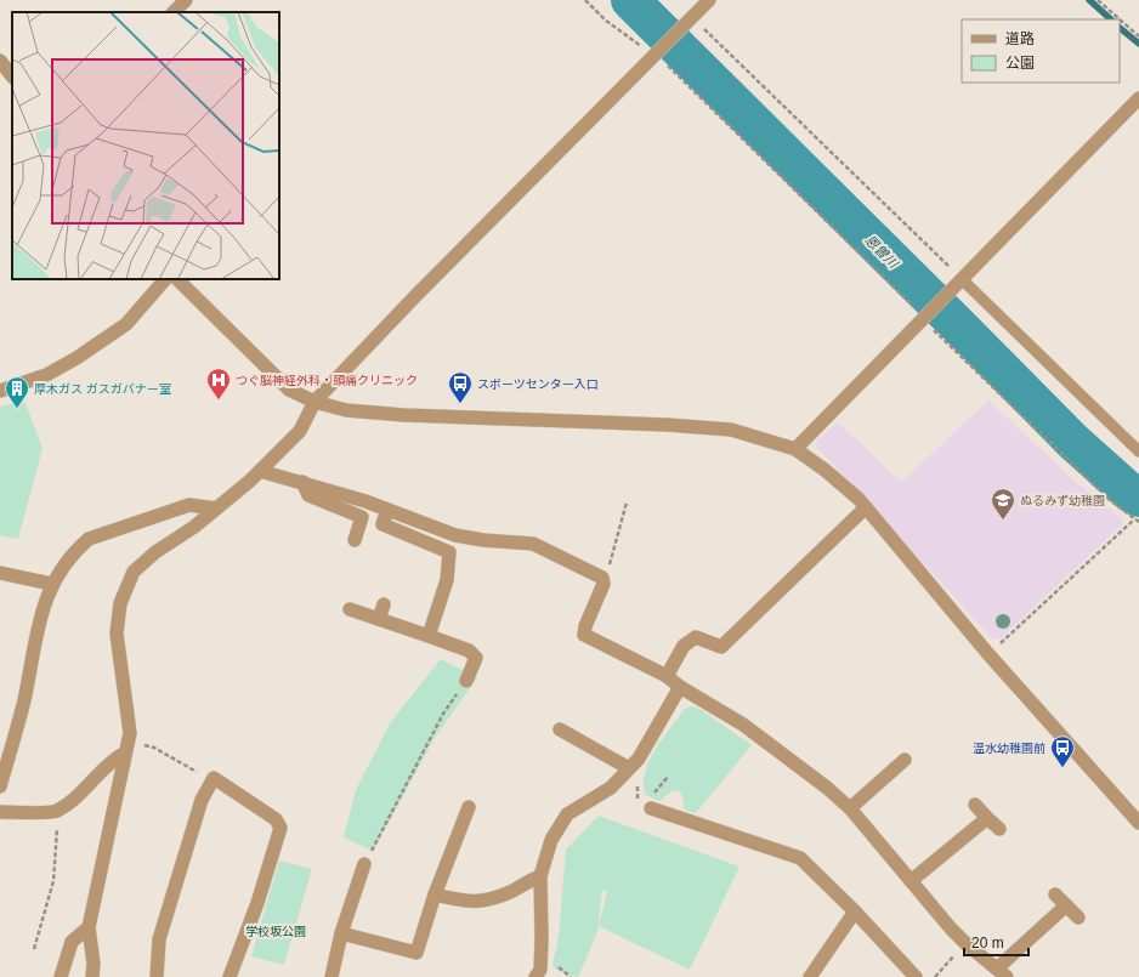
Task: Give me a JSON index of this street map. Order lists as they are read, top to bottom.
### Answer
{
  "water": ["恩曽川"],
  "parks": ["学校坂公園"],
  "places": {
    "hospital": ["つぐ脳神経外科・頭痛クリニック"],
    "bus stop": ["スポーツセンター入口", "温水幼稚園前"],
    "building": ["厚木ガス ガスガバナー室"],
    "school or university": ["ぬるみず幼稚園"]
  },
  "legend": ["道路", "公園"],
  "scale_bar": "20 m"
}
